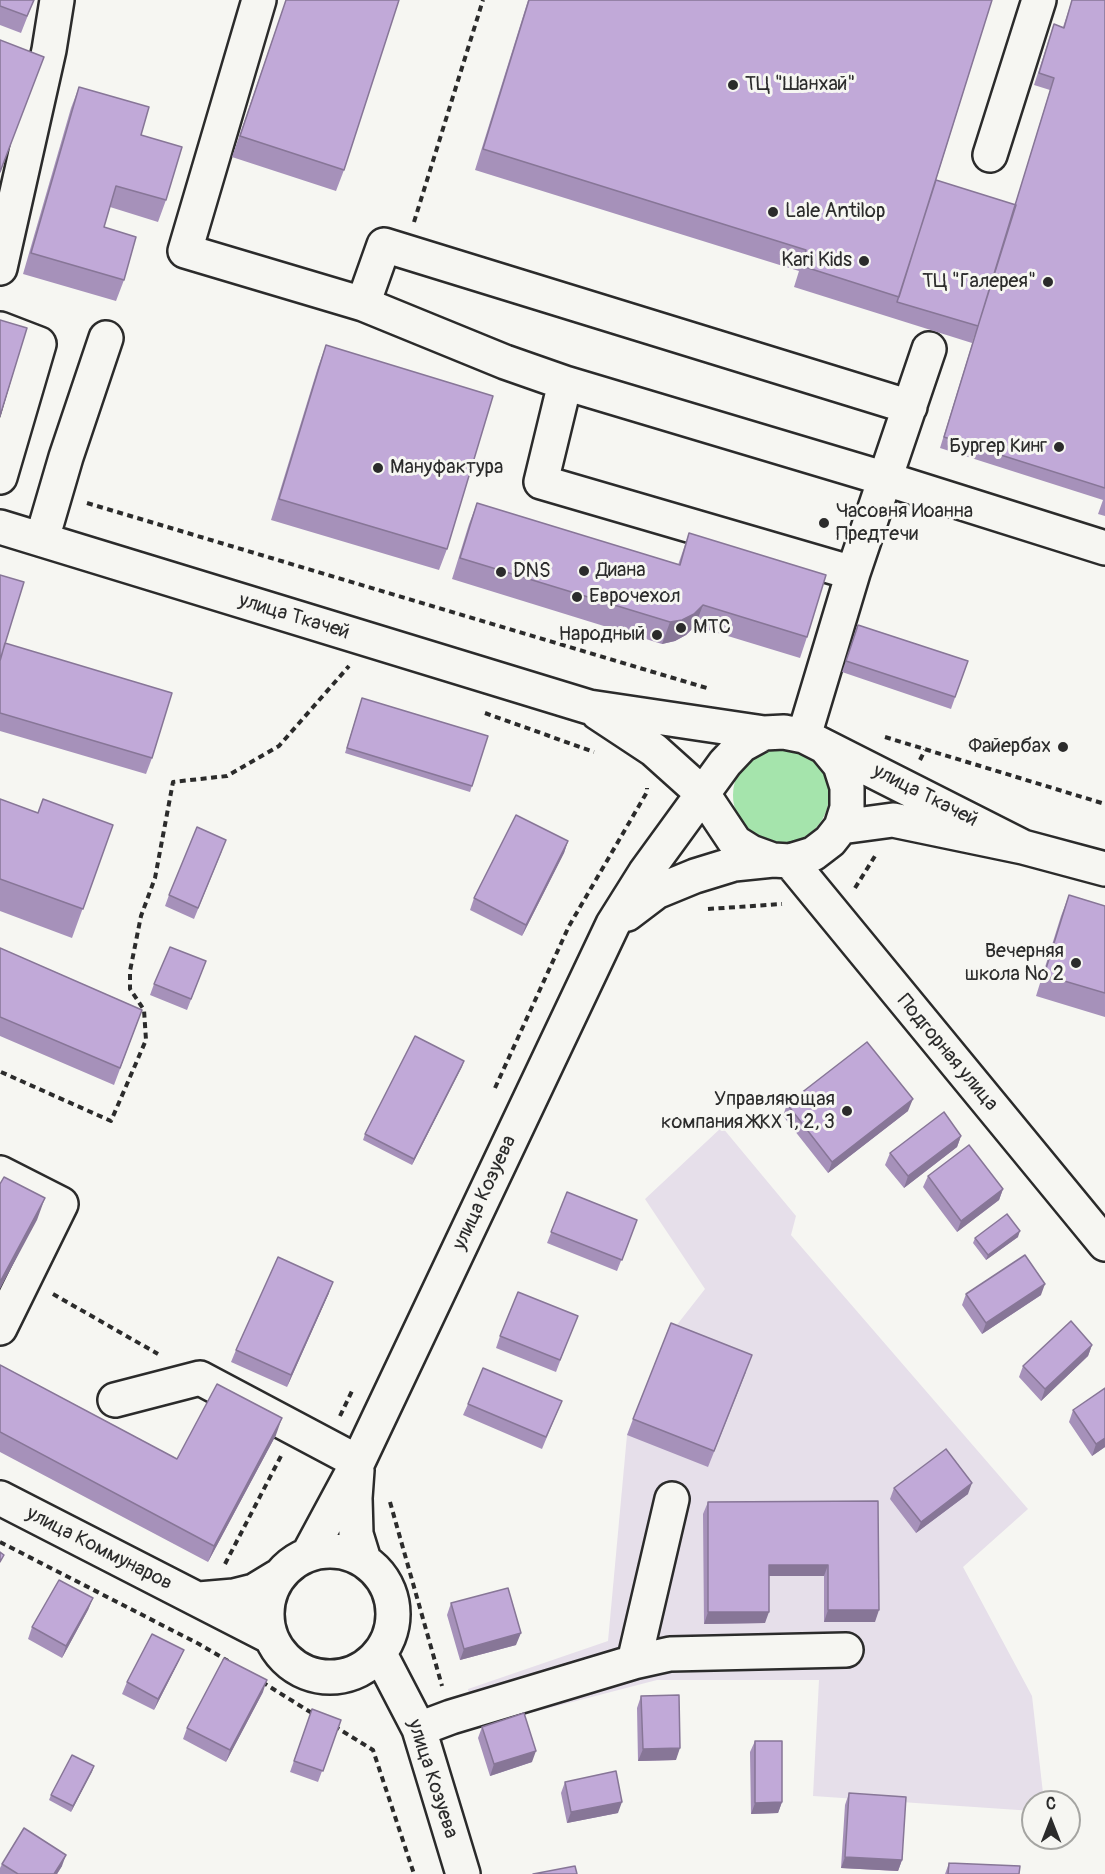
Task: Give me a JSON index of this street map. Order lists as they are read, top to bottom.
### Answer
{
  "streets": {
    "street": [
      "улица Ткачей",
      "Подгорная улица",
      "улица Козуева",
      "улица Коммунаров"
    ]
  },
  "crossings": [
    ["улица Ткачей", "Подгорная улица"],
    ["улица Ткачей", "улица Козуева"],
    ["Подгорная улица", "улица Козуева"],
    ["улица Козуева", "улица Коммунаров"]
  ],
  "places": [
    "ТЦ \"Шанхай\"",
    "Lale Antilop",
    "Kari Kids",
    "ТЦ \"Галерея\"",
    "Бургер Кинг",
    "Мануфактура",
    "Часовня Иоанна Предтечи",
    "Диана",
    "DNS",
    "Еврочехол",
    "МТС",
    "Народный",
    "Файербах",
    "Вечерняя школа № 2",
    "Управляющая компания ЖКХ 1, 2, 3"
  ],
  "north": "top"
}
